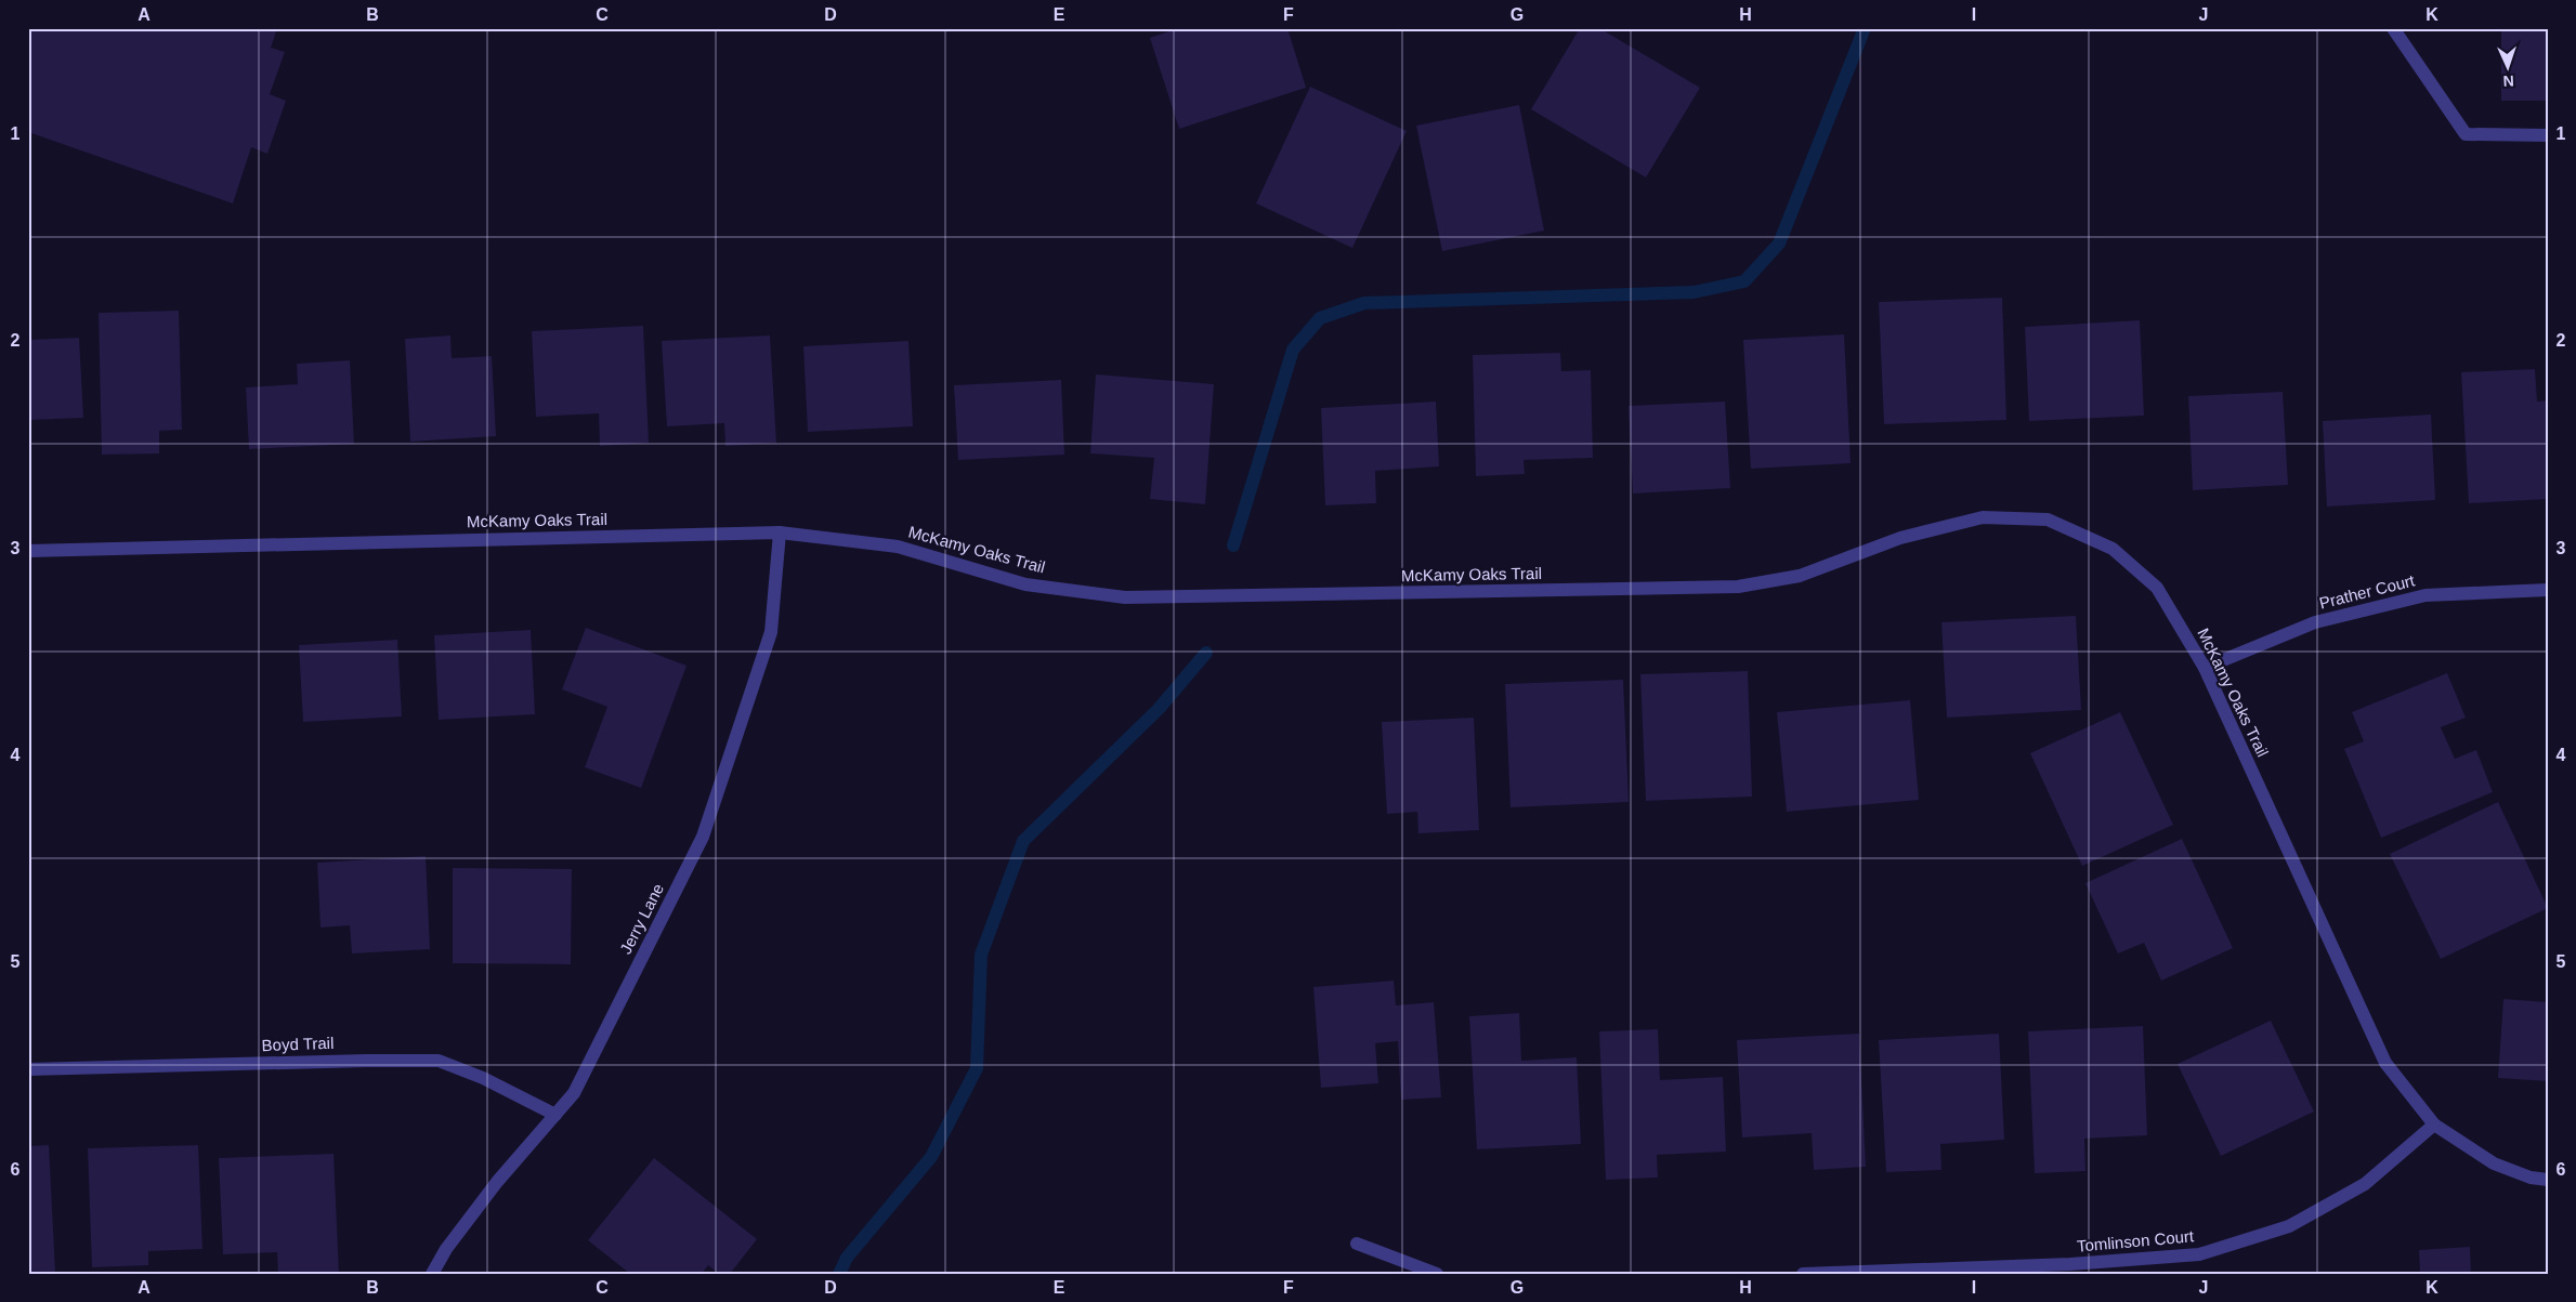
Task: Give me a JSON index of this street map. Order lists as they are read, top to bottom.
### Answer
{
  "streets": {
    "street": [
      "McKamy Oaks Trail",
      "Prather Court",
      "Jerry Lane",
      "Boyd Trail",
      "Tomlinson Court"
    ]
  },
  "crossings": [
    ["McKamy Oaks Trail", "Prather Court"],
    ["McKamy Oaks Trail", "Jerry Lane"],
    ["McKamy Oaks Trail", "Tomlinson Court"],
    ["Jerry Lane", "Boyd Trail"]
  ],
  "north": "bottom",
  "grid": {
    "columns": [
      "A",
      "B",
      "C",
      "D",
      "E",
      "F",
      "G",
      "H",
      "I",
      "J",
      "K"
    ],
    "rows": [
      "1",
      "2",
      "3",
      "4",
      "5",
      "6"
    ]
  }
}
